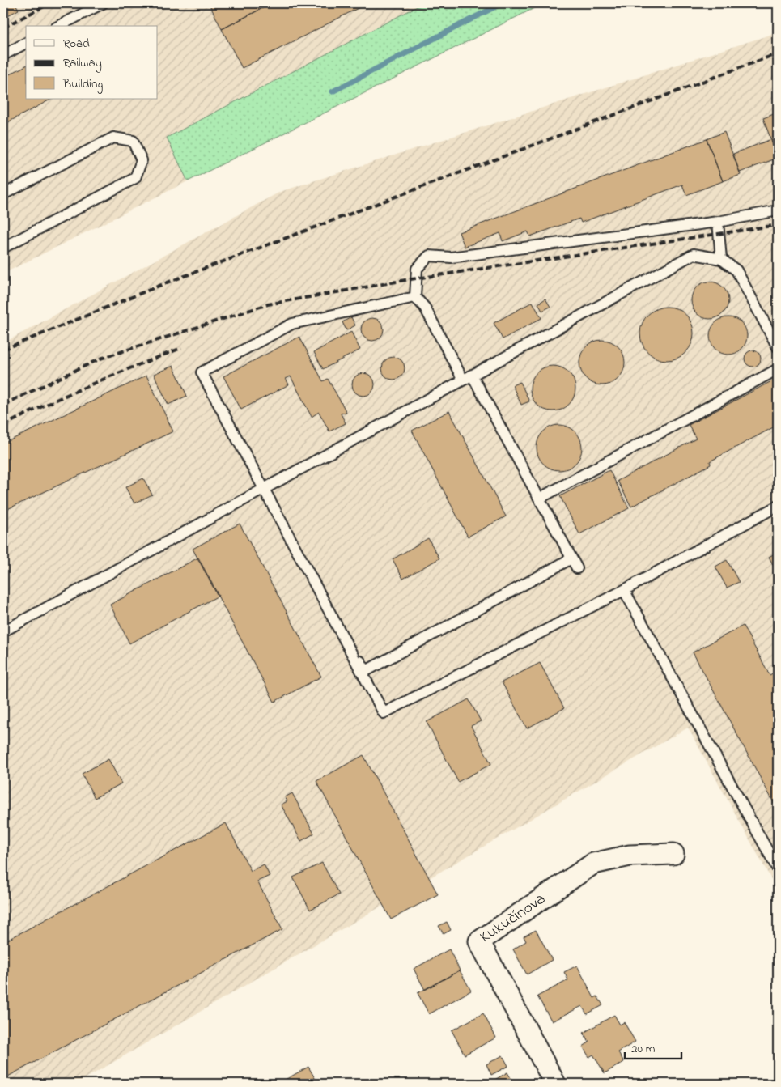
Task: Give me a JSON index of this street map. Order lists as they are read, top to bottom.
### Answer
{
  "streets": {
    "street": ["Kukučínova"]
  },
  "legend": ["Road", "Railway", "Building"],
  "scale_bar": "20 m"
}
